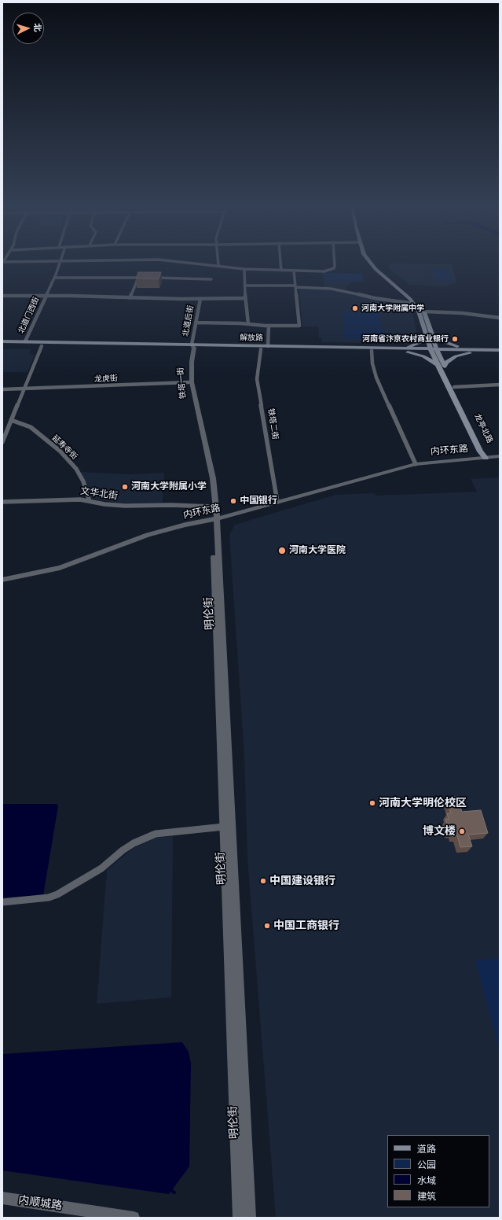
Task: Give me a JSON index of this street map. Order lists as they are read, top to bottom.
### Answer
{
  "streets": {
    "main road": ["解放路", "龙亭北路"],
    "street": [
      "北道门西街",
      "北道后街",
      "龙虎街",
      "铁塔一街",
      "铁塔二街",
      "延寿寺街",
      "内环东路",
      "文华北街",
      "明伦街",
      "内顺城路"
    ]
  },
  "crossings": [
    ["北道门西街", "解放路"],
    ["北道后街", "解放路"],
    ["北道后街", "铁塔一街"],
    ["解放路", "铁塔一街"],
    ["解放路", "铁塔二街"],
    ["解放路", "龙亭北路"],
    ["龙虎街", "铁塔一街"],
    ["铁塔一街", "内环东路"],
    ["铁塔一街", "文华北街"],
    ["铁塔一街", "明伦街"],
    ["铁塔二街", "内环东路"],
    ["龙亭北路", "内环东路"],
    ["延寿寺街", "文华北街"],
    ["内环东路", "明伦街"]
  ],
  "places": [
    "河南大学附属中学",
    "河南省汴京农村商业银行",
    "河南大学附属小学",
    "中国银行",
    "河南大学医院",
    "河南大学明伦校区",
    "博文楼",
    "中国建设银行",
    "中国工商银行"
  ],
  "legend": [
    "道路",
    "公园",
    "水域",
    "建筑"
  ],
  "north": "right"
}
